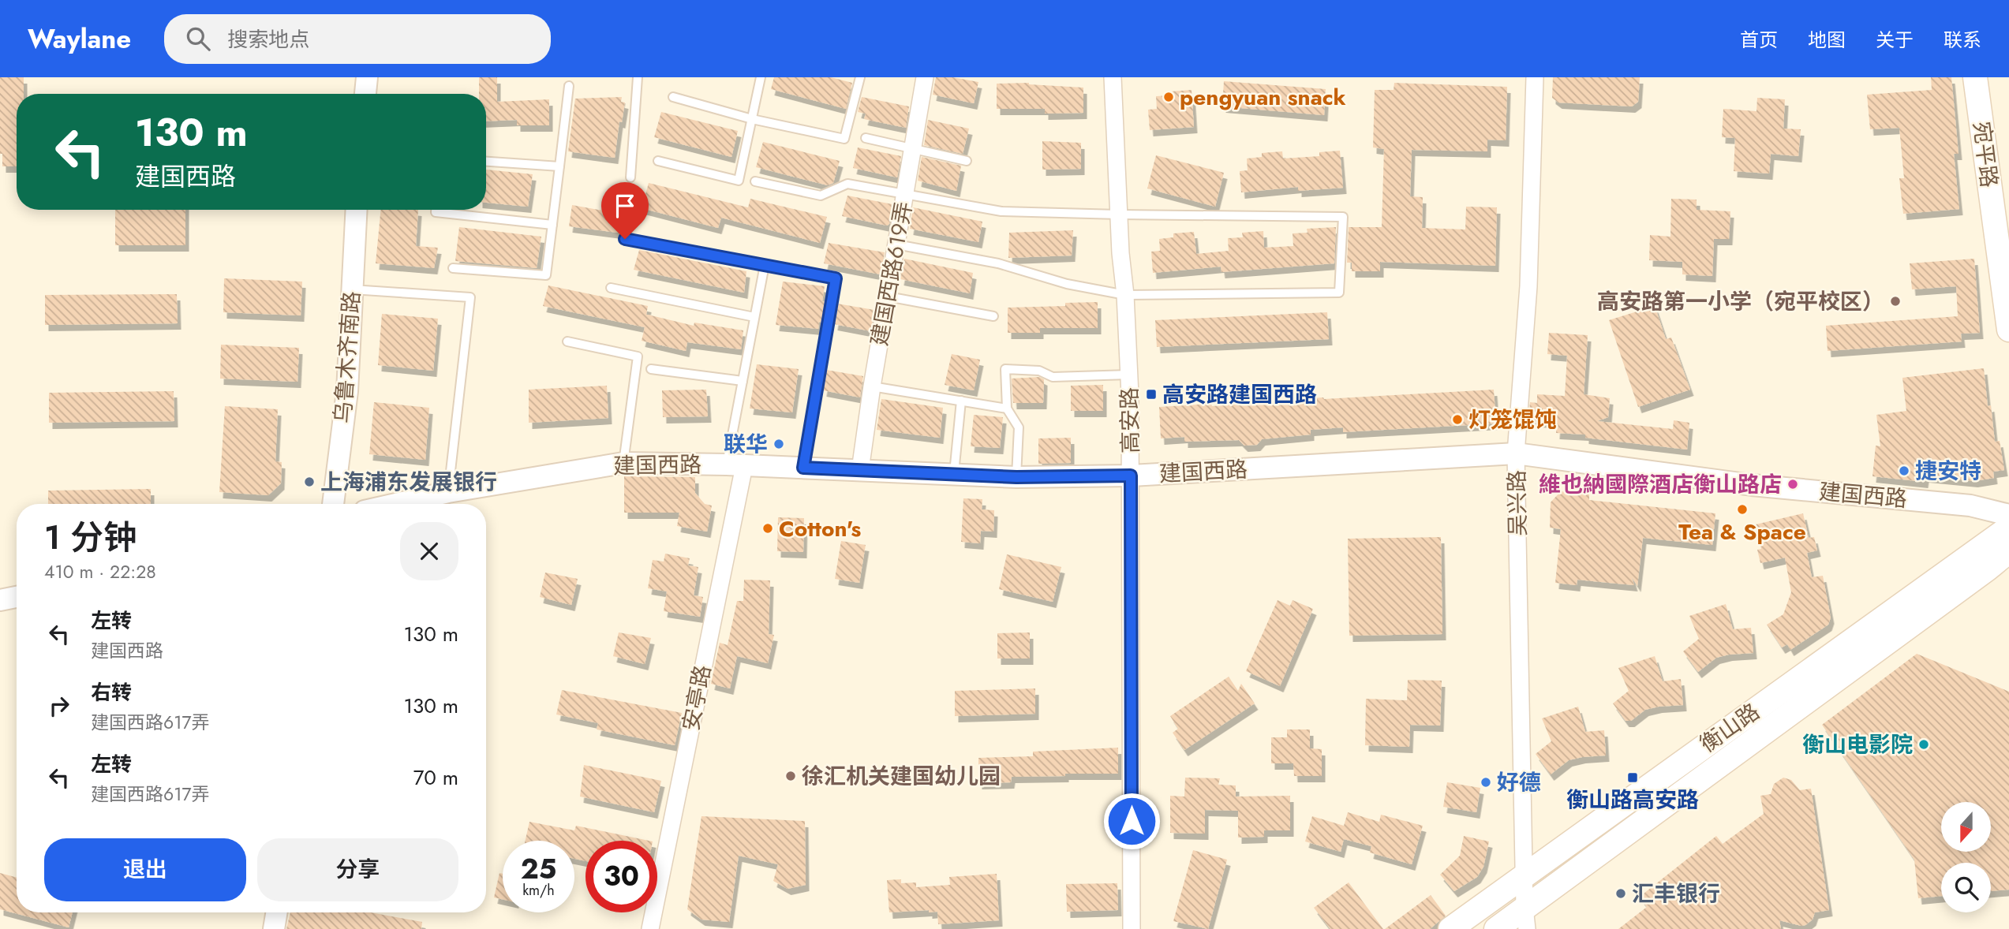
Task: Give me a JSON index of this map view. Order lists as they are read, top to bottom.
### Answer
{
  "streets": {
    "main road": ["宛平路", "衡山路"],
    "street": [
      "建国西路619弄",
      "乌鲁木齐南路",
      "高安路",
      "建国西路",
      "吴兴路",
      "安亭路"
    ]
  },
  "crossings": [
    ["建国西路619弄", "建国西路"],
    ["高安路", "建国西路"],
    ["建国西路", "吴兴路"],
    ["建国西路", "安亭路"],
    ["吴兴路", "衡山路"]
  ],
  "places": {
    "other": [
      "pengyuan snack",
      "高安路第一小学（宛平校区）",
      "灯笼馄饨",
      "联华",
      "捷安特",
      "上海浦东发展银行",
      "維也納國際酒店衡山路店",
      "Tea & Space",
      "Cotton's",
      "衡山电影院",
      "徐汇机关建国幼儿园",
      "好德",
      "汇丰银行"
    ],
    "transit": ["高安路建国西路", "衡山路高安路"]
  },
  "north": "bottom",
  "page": {
    "header": "Waylane",
    "search": "搜索地点",
    "nav": [
      "首页",
      "地图",
      "关于",
      "联系"
    ],
    "turn": ["130 m", "建国西路"],
    "heading": ["1 分钟", "410 m · 22:28"],
    "list": [
      {
        "name": "左转",
        "note": "建国西路",
        "value": "130 m"
      },
      {
        "name": "右转",
        "note": "建国西路617弄",
        "value": "130 m"
      },
      {
        "name": "左转",
        "note": "建国西路617弄",
        "value": "70 m"
      }
    ],
    "buttons": ["退出", "分享"],
    "speed": "25 km/h",
    "limit": "30"
  }
}
